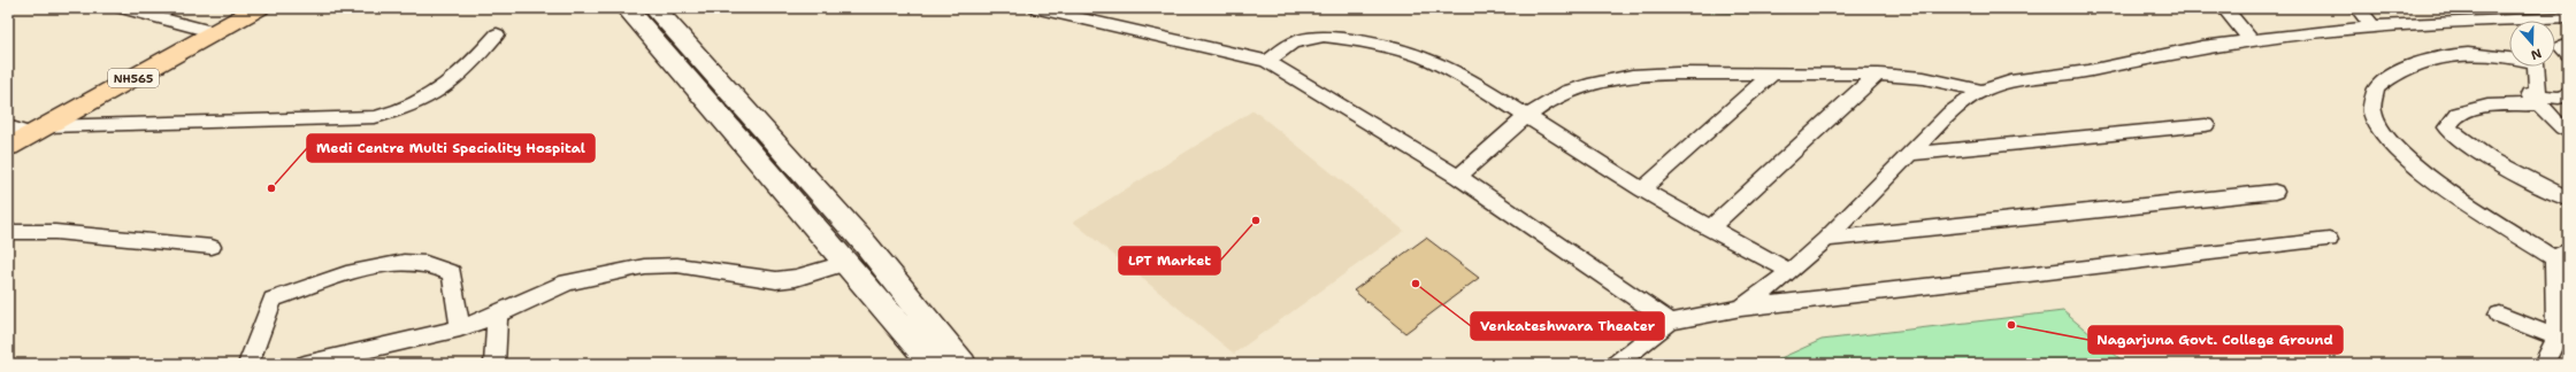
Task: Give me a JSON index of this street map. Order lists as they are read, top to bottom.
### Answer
{
  "streets": {
    "highway": ["NH565"]
  },
  "places": [
    "Medi Centre Multi Speciality Hospital",
    "LPT Market",
    "Venkateshwara Theater",
    "Nagarjuna Govt. College Ground"
  ],
  "north": "bottom"
}
